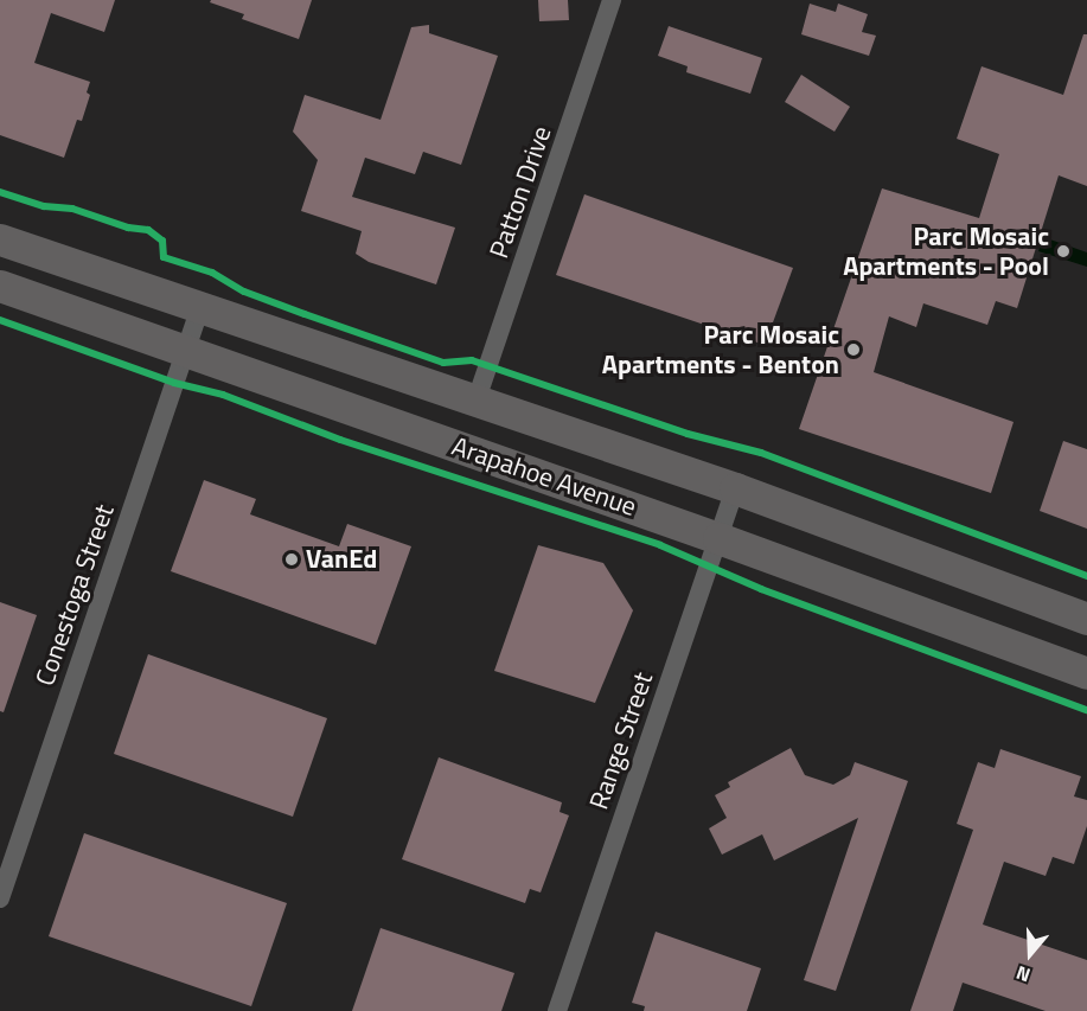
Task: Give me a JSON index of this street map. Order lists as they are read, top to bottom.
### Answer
{
  "streets": {
    "main road": ["Arapahoe Avenue"],
    "street": ["Patton Drive", "Conestoga Street", "Range Street"]
  },
  "crossings": [
    ["Patton Drive", "Arapahoe Avenue"],
    ["Arapahoe Avenue", "Conestoga Street"],
    ["Arapahoe Avenue", "Range Street"]
  ],
  "places": ["Parc Mosaic Apartments - Pool", "Parc Mosaic Apartments - Benton", "VanEd"],
  "north": "bottom"
}
